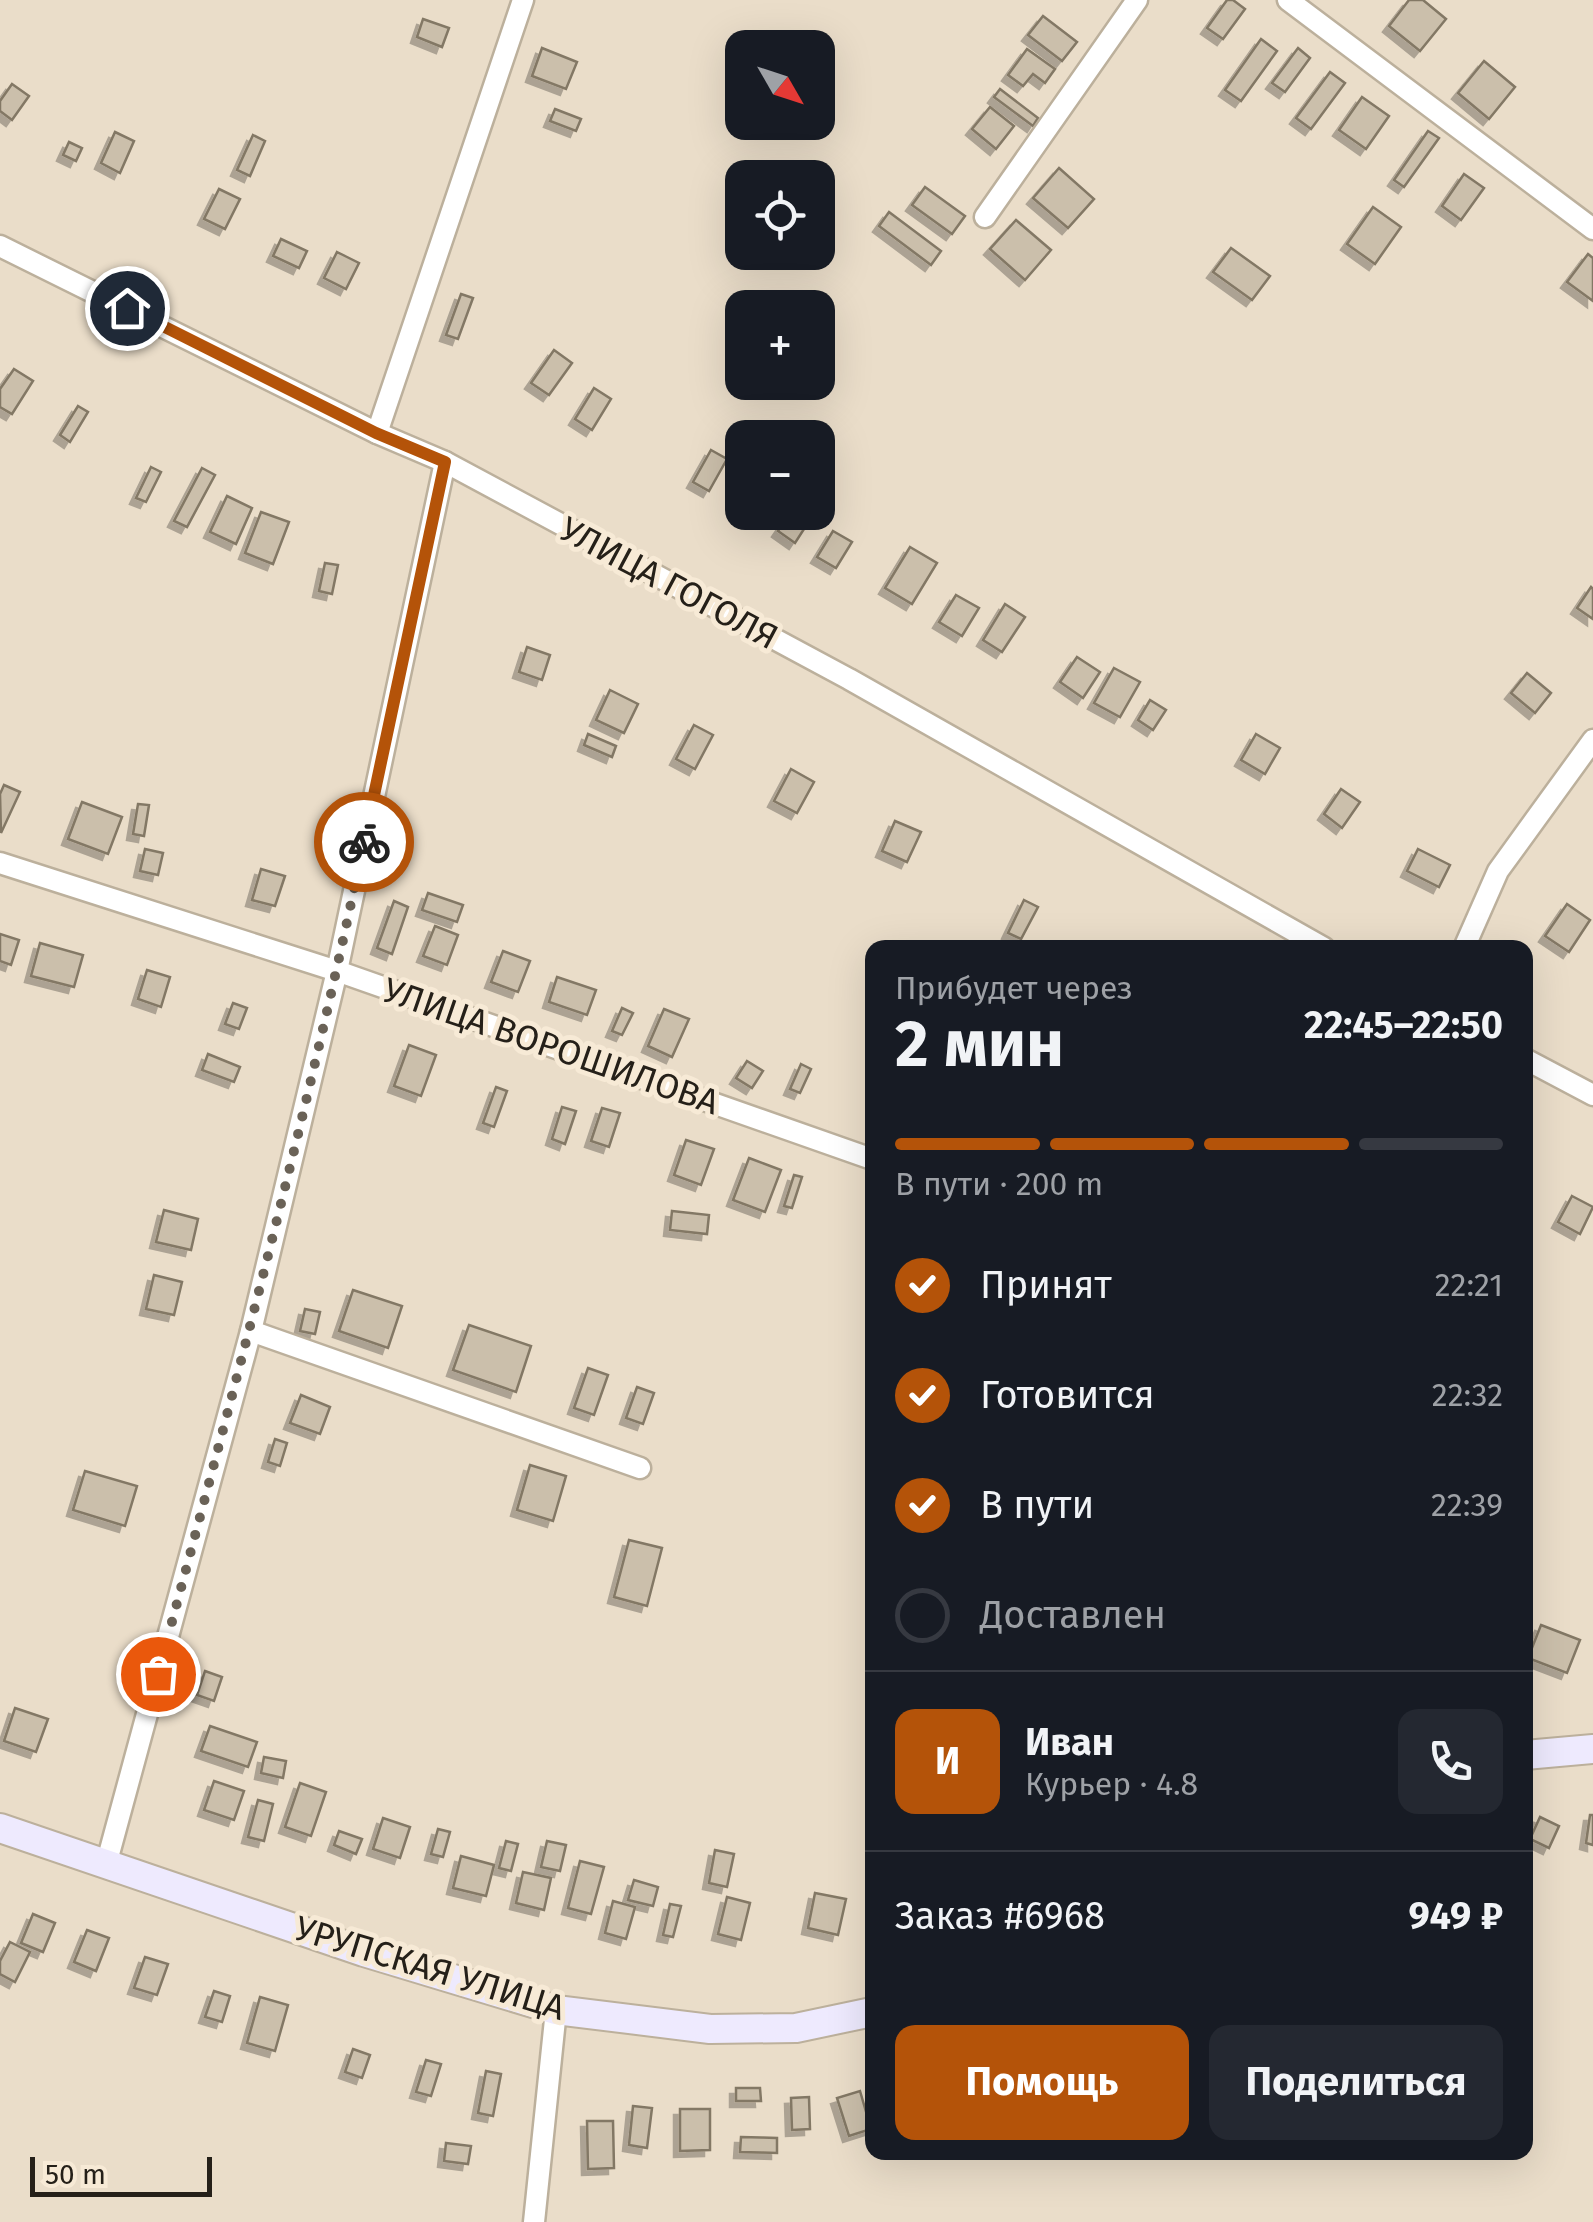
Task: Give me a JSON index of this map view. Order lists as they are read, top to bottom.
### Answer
{
  "streets": {
    "street": ["УЛИЦА ГОГОЛЯ", "УЛИЦА ВОРОШИЛОВА", "УРУПСКАЯ УЛИЦА"]
  },
  "scale_bar": "50 m",
  "north": "bottom right",
  "page": {
    "map_buttons": ["+", "−"],
    "heading": ["2 мин", "Прибудет через", "22:45–22:50"],
    "panel": [
      "Иван",
      "Курьер · 4.8",
      "Заказ #6968",
      "949 ₽"
    ],
    "bar": "В пути · 200 m",
    "list": [
      ["Принят", "22:21"],
      ["Готовится", "22:32"],
      ["В пути", "22:39"],
      "Доставлен"
    ],
    "round": "И",
    "buttons": ["Помощь", "Поделиться"],
    "scale": "50 m"
  }
}
